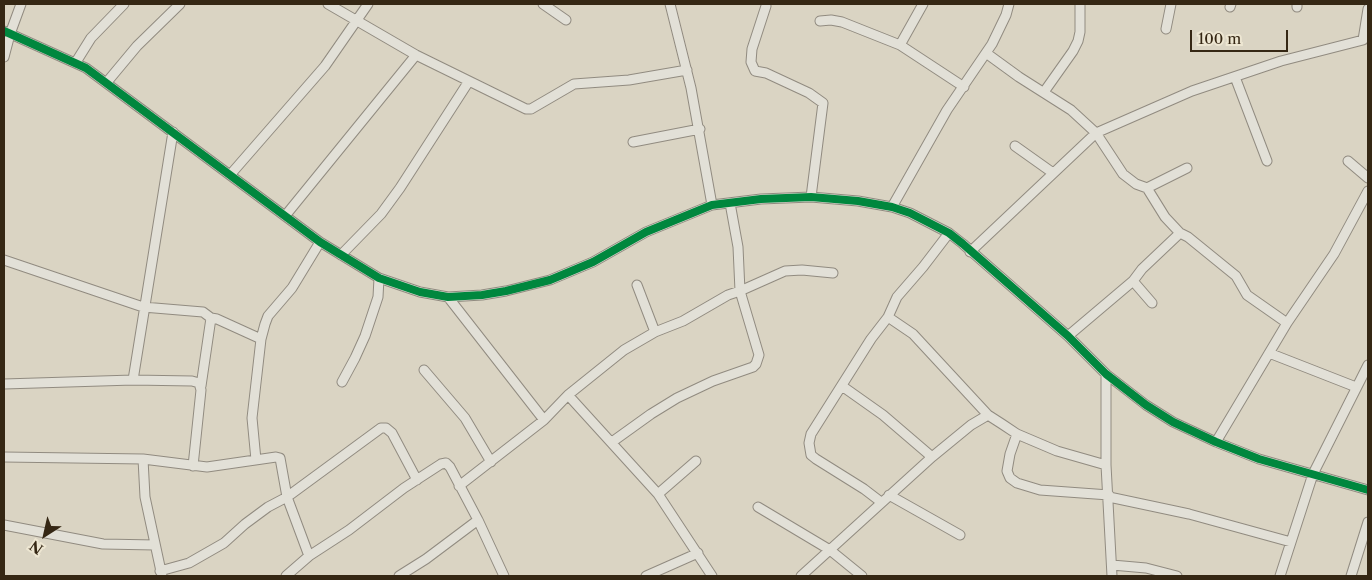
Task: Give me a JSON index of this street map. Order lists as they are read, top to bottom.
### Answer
{
  "scale_bar": "100 m",
  "north": "bottom left"
}
